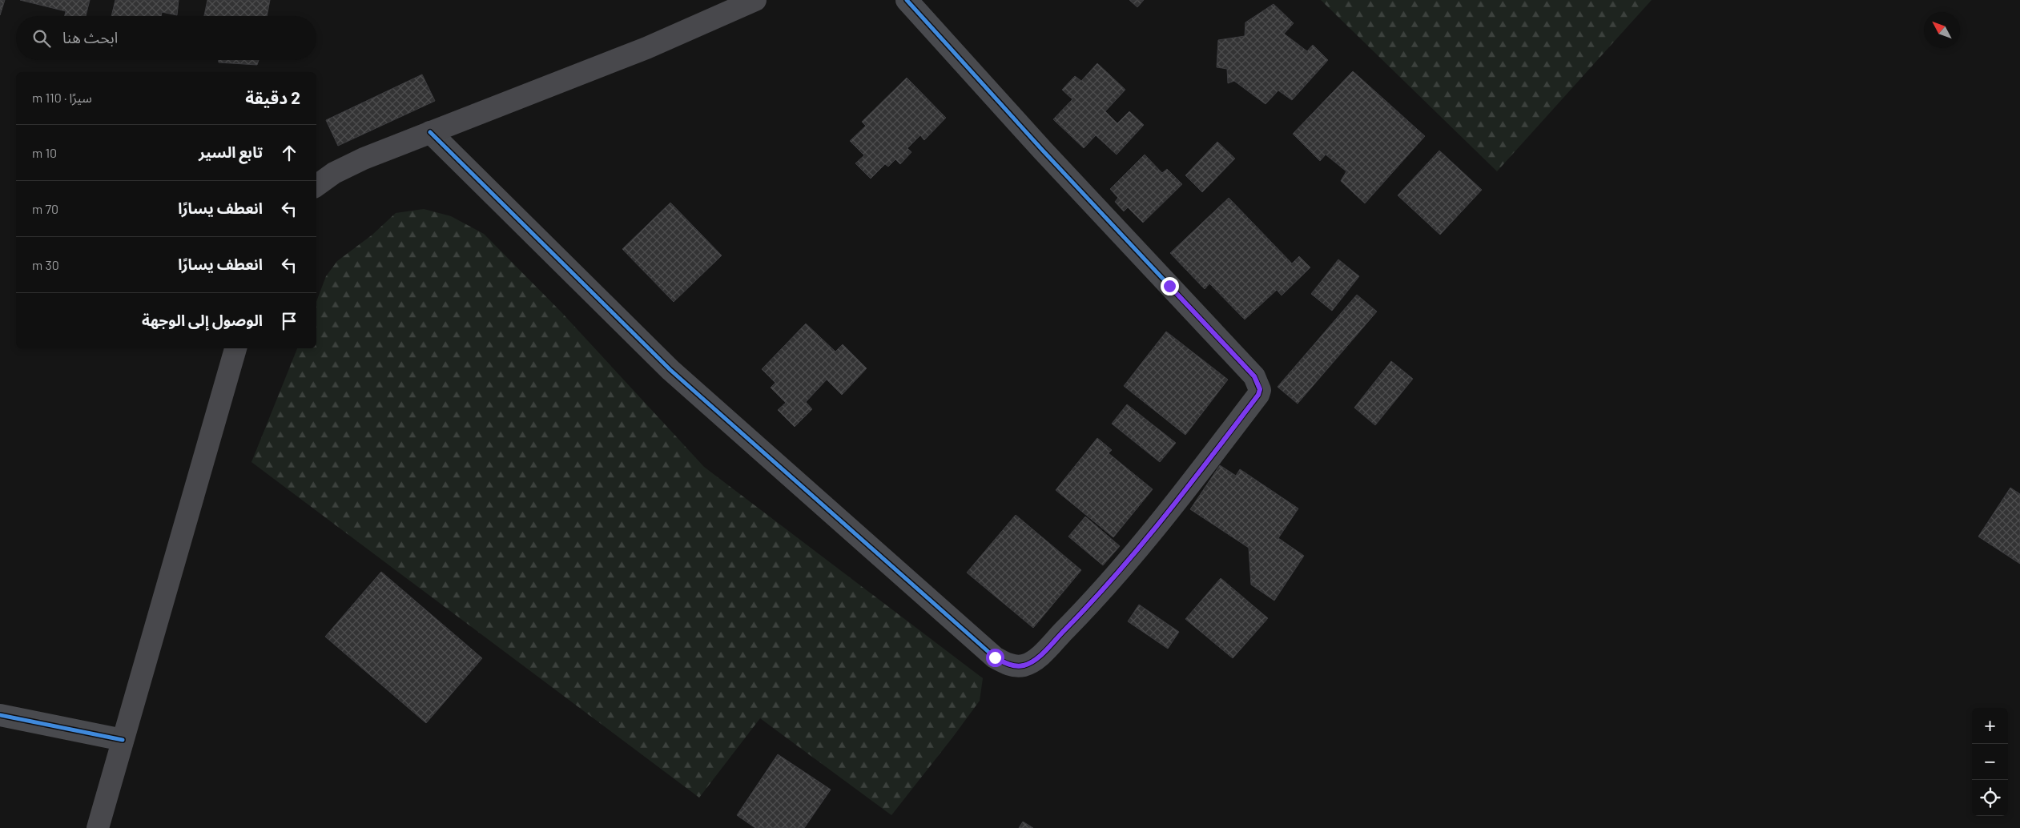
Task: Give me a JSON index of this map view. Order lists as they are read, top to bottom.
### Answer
{
  "north": "top left",
  "page": {
    "search": "ابحث هنا",
    "heading": ["2 دقيقة", "سيرًا · 110 m"],
    "list": [
      ["تابع السير", "10 m"],
      ["انعطف يسارًا", "70 m"],
      ["انعطف يسارًا", "30 m"],
      "الوصول إلى الوجهة"
    ],
    "map_buttons": ["+", "−"]
  }
}
